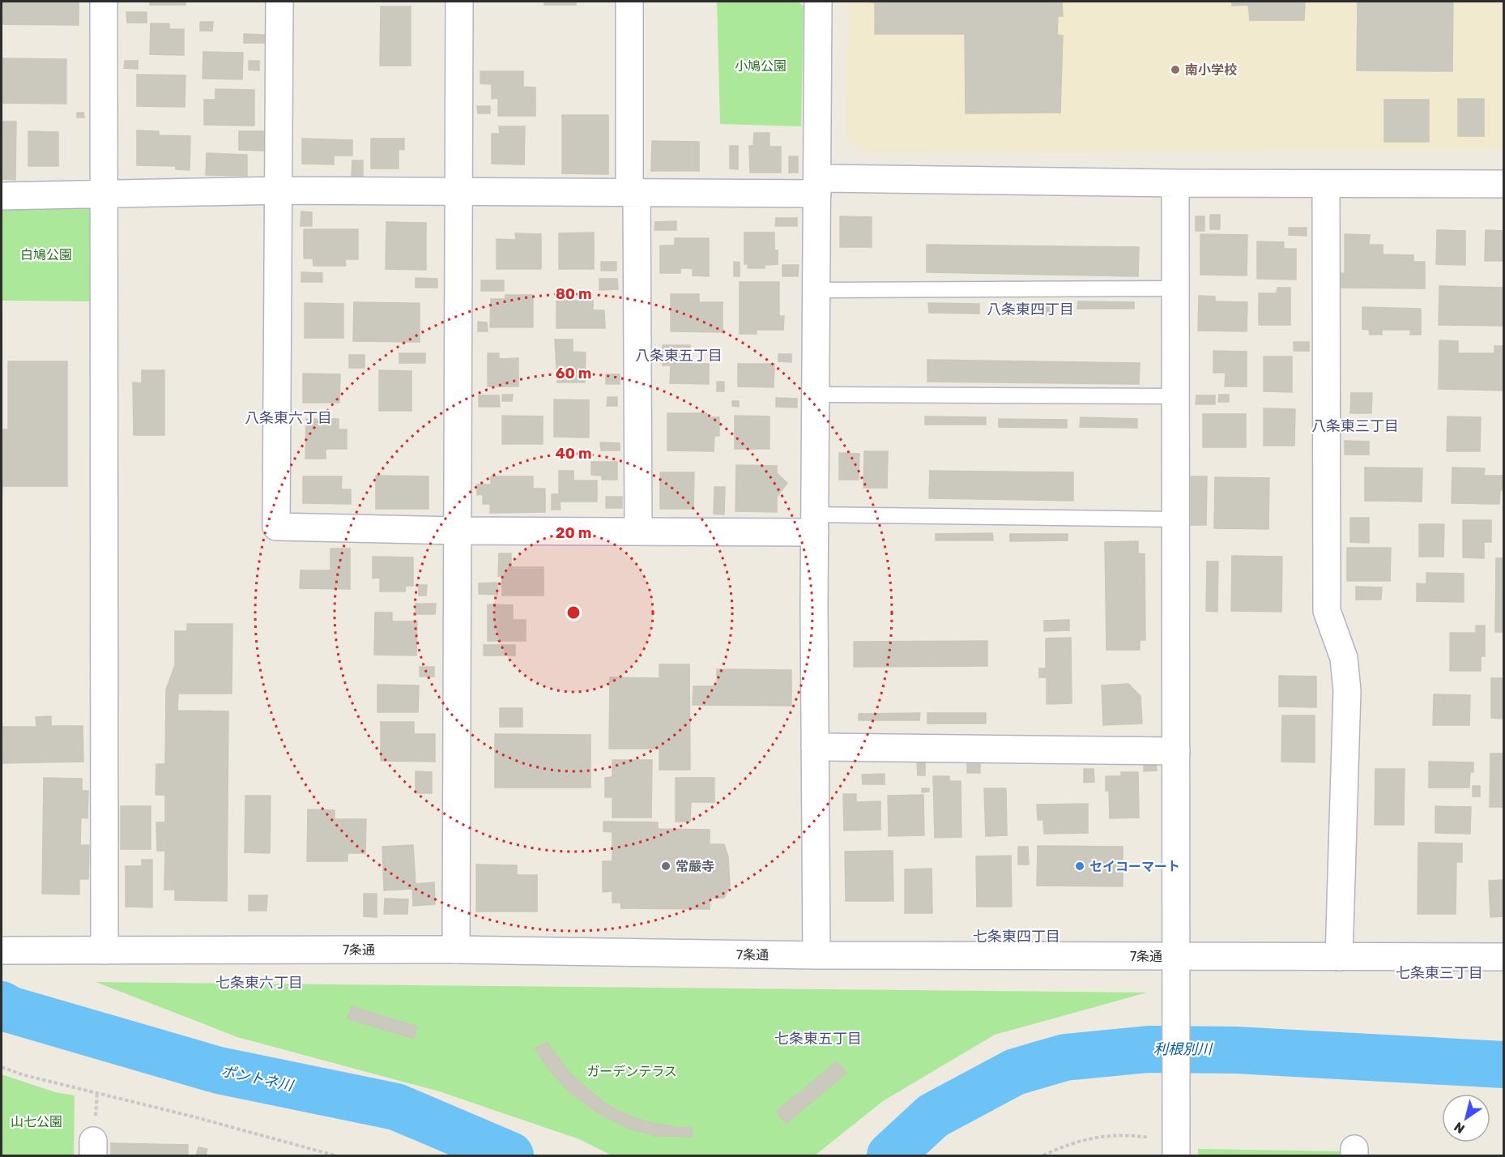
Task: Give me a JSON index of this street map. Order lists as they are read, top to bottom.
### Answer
{
  "streets": {
    "street": ["7条通"]
  },
  "districts": [
    "八条東四丁目",
    "八条東五丁目",
    "八条東六丁目",
    "八条東三丁目",
    "七条東四丁目",
    "七条東三丁目",
    "七条東六丁目",
    "七条東五丁目"
  ],
  "water": ["利根別川", "ポントネ川"],
  "parks": [
    "小鳩公園",
    "白鳩公園",
    "ガーデンテラス",
    "山七公園"
  ],
  "places": ["南小学校", "常嚴寺", "セイコーマート"],
  "north": "bottom left",
  "rings": [
    "80 m",
    "60 m",
    "40 m",
    "20 m"
  ]
}
